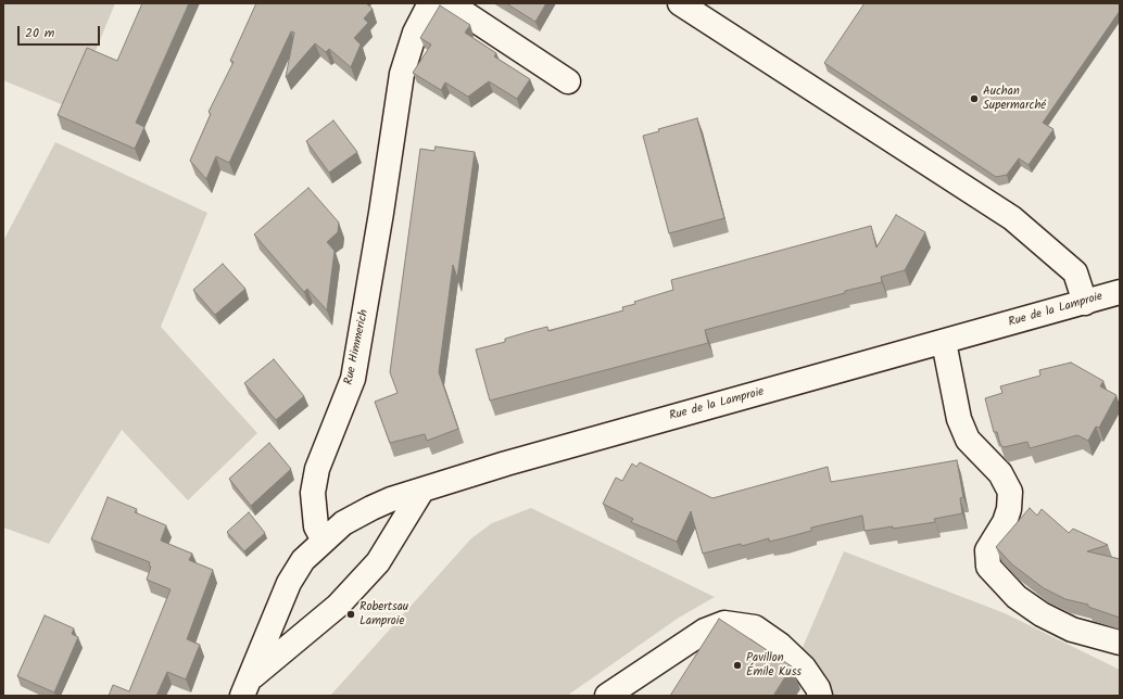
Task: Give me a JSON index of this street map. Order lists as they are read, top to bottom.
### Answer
{
  "streets": {
    "street": ["Rue de la Lamproie", "Rue Himmerich"]
  },
  "crossings": [
    ["Rue de la Lamproie", "Rue Himmerich"]
  ],
  "places": ["Auchan Supermarché", "Robertsau Lamproie", "Pavillon Émile Kuss"],
  "scale_bar": "20 m"
}
